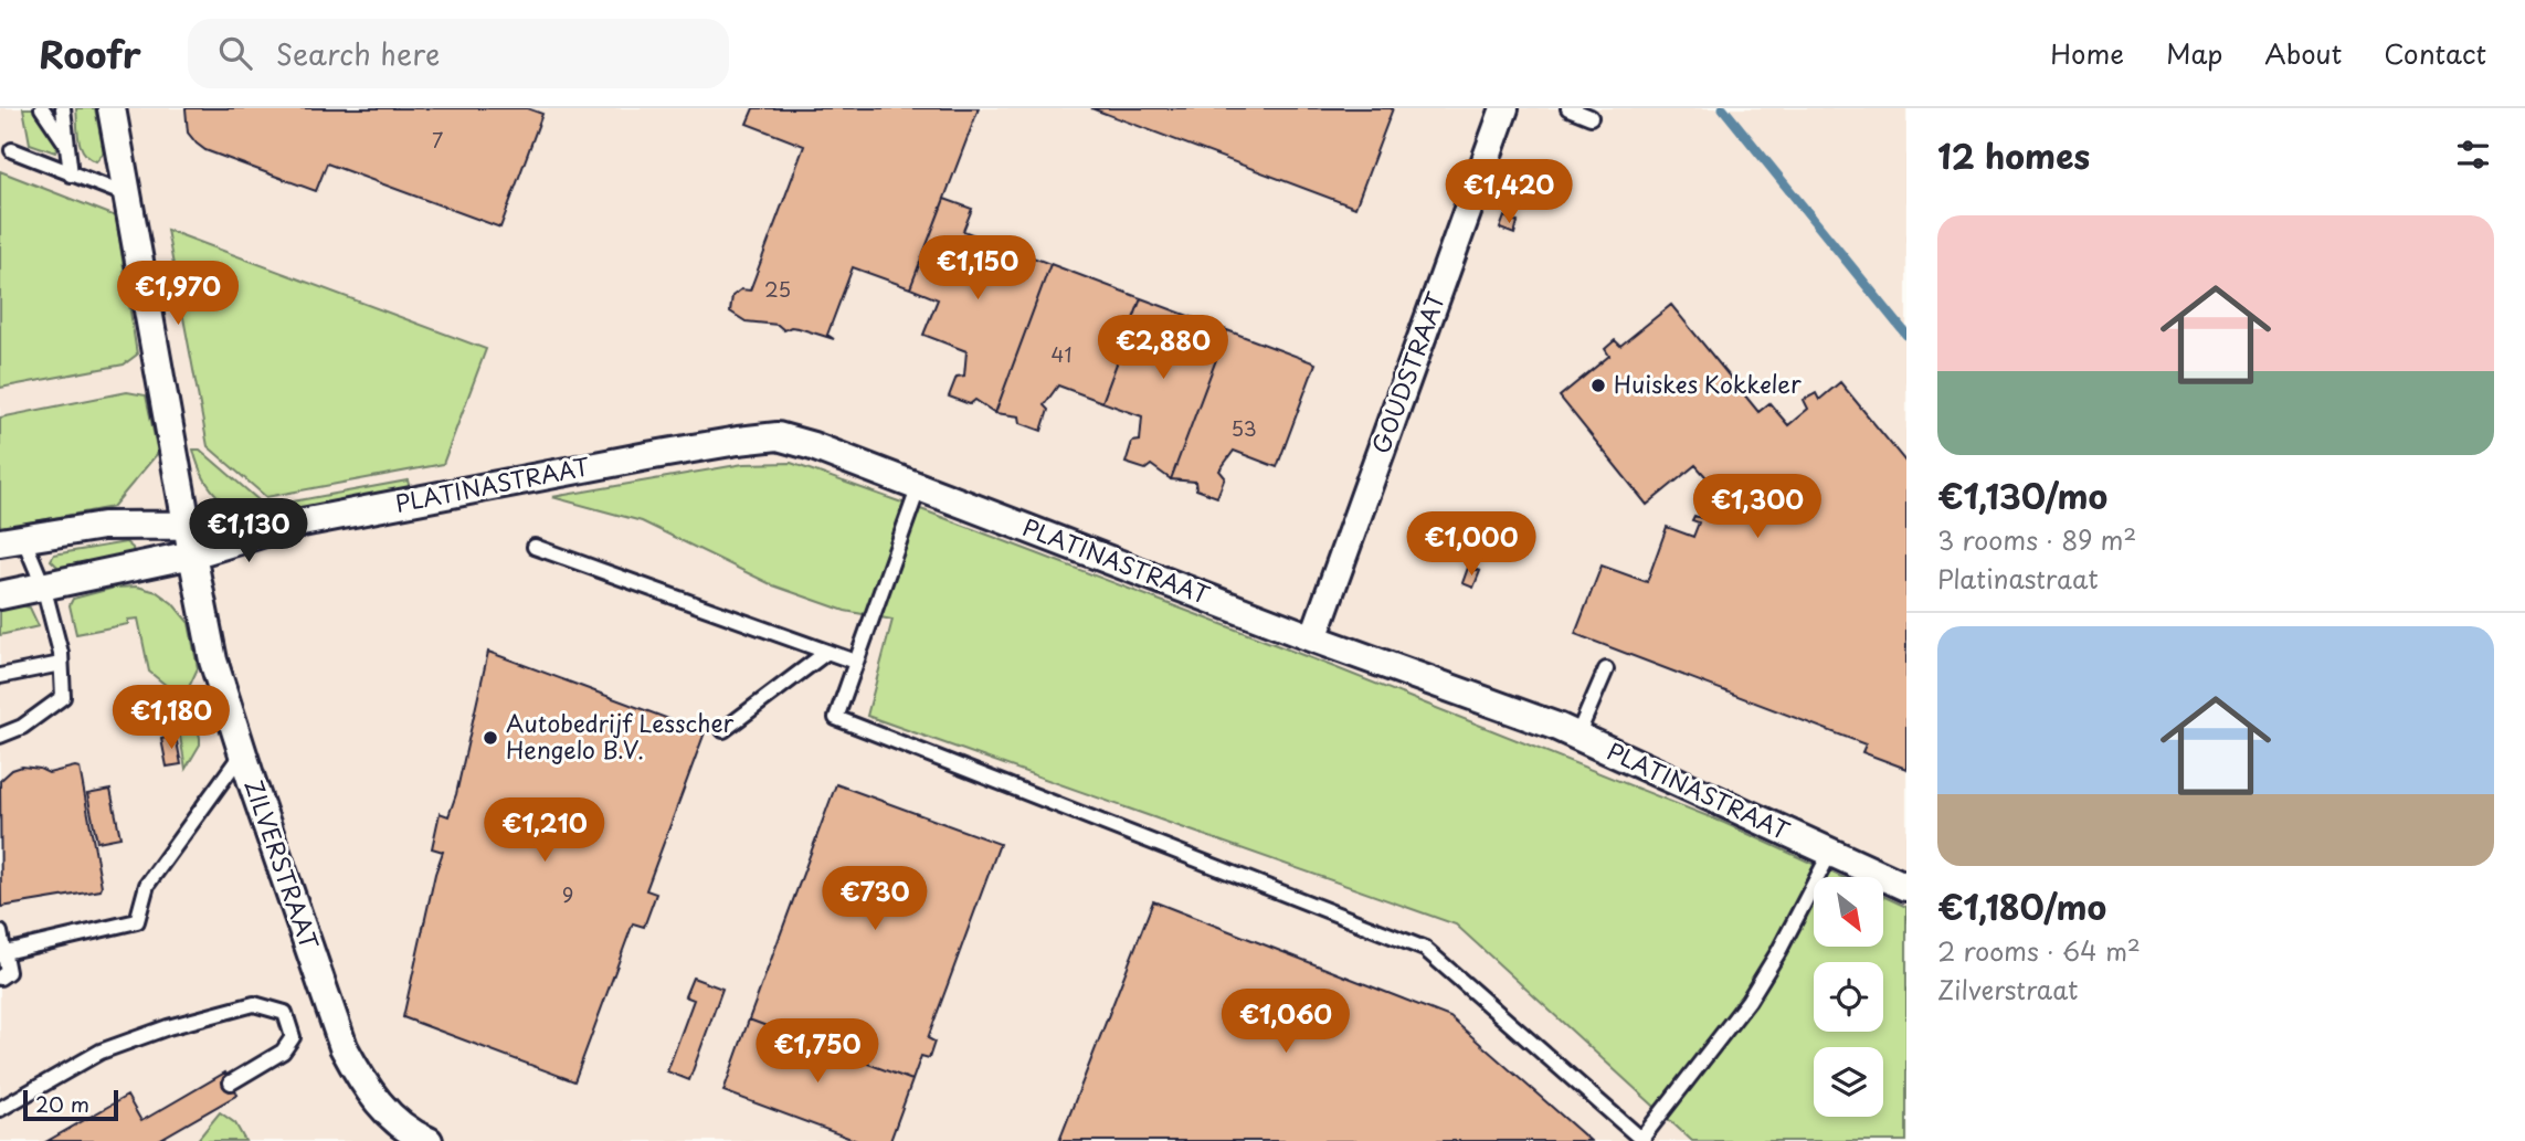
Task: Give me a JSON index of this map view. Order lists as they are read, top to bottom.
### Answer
{
  "streets": {
    "street": ["GOUDSTRAAT", "PLATINASTRAAT", "ZILVERSTRAAT"]
  },
  "crossings": [
    ["GOUDSTRAAT", "PLATINASTRAAT"],
    ["PLATINASTRAAT", "ZILVERSTRAAT"]
  ],
  "places": ["Huiskes Kokkeler", "Autobedrijf Lesscher Hengelo B.V."],
  "house_numbers": [
    "7",
    "25",
    "41",
    "53",
    "9"
  ],
  "scale_bar": "20 m",
  "north": "bottom right",
  "page": {
    "header": "Roofr",
    "search": "Search here",
    "nav": [
      "Home",
      "Map",
      "About",
      "Contact"
    ],
    "heading": "12 homes",
    "price": [
      "€1,420",
      "€1,150",
      "€1,970",
      "€2,880",
      "€1,300",
      "€1,130",
      "€1,000",
      "€1,180",
      "€1,210",
      "€730",
      "€1,060",
      "€1,750"
    ],
    "list": [
      {
        "name": "€1,130/mo",
        "note": "3 rooms · 89 m² · Platinastraat"
      },
      {
        "name": "€1,180/mo",
        "note": "2 rooms · 64 m² · Zilverstraat"
      }
    ],
    "scale": "20 m"
  }
}
